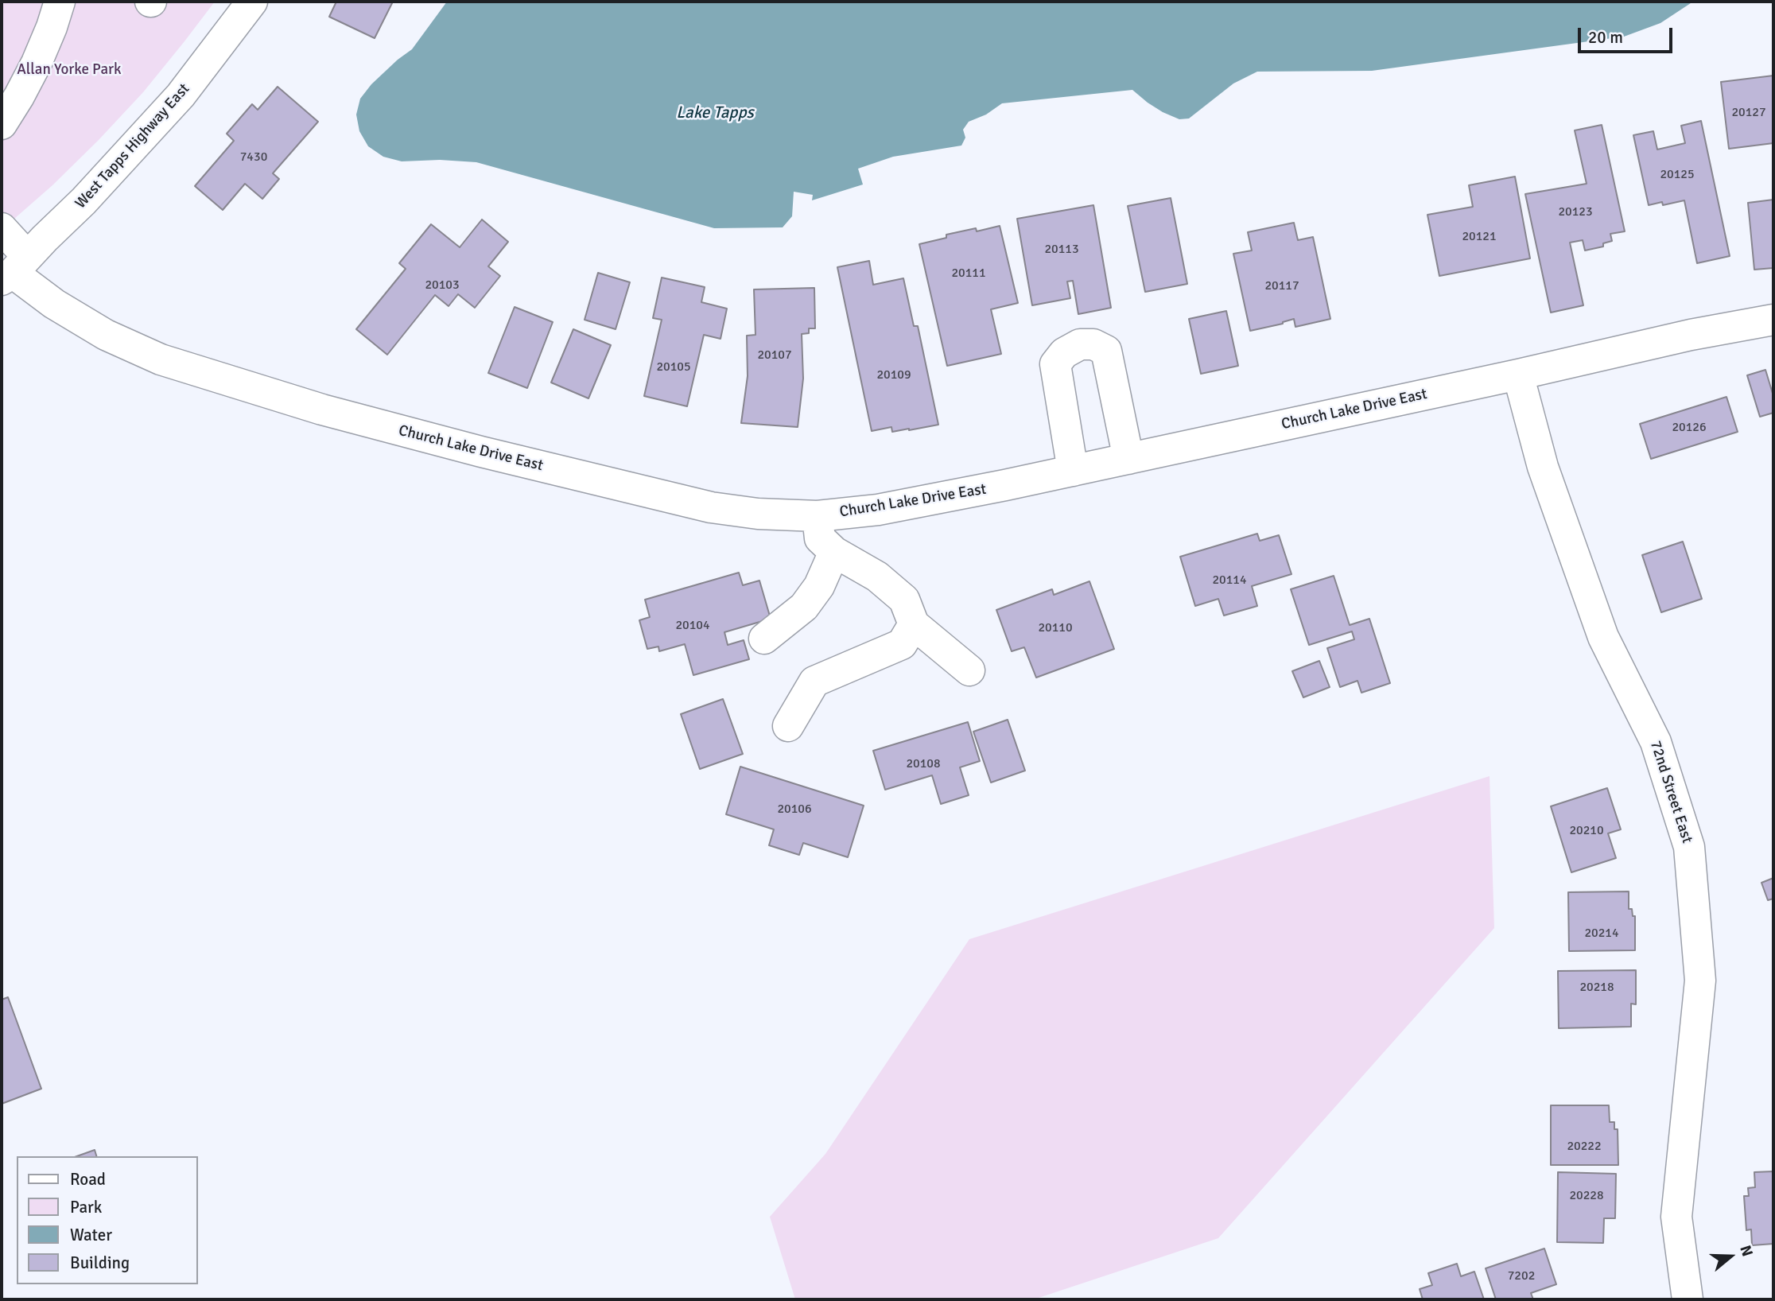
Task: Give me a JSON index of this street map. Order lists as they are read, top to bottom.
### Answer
{
  "streets": {
    "street": ["West Tapps Highway East", "Church Lake Drive East", "72nd Street East"]
  },
  "crossings": [
    ["West Tapps Highway East", "Church Lake Drive East"],
    ["Church Lake Drive East", "72nd Street East"]
  ],
  "water": ["Lake Tapps"],
  "parks": ["Allan Yorke Park"],
  "house_numbers": [
    "20127",
    "7430",
    "20125",
    "20123",
    "20121",
    "20113",
    "20111",
    "20103",
    "20117",
    "20107",
    "20105",
    "20109",
    "20126",
    "20114",
    "20104",
    "20110",
    "20108",
    "20106",
    "20210",
    "20214",
    "20218",
    "20222",
    "20228",
    "7202"
  ],
  "legend": [
    "Road",
    "Park",
    "Water",
    "Building"
  ],
  "scale_bar": "20 m",
  "north": "right"
}
